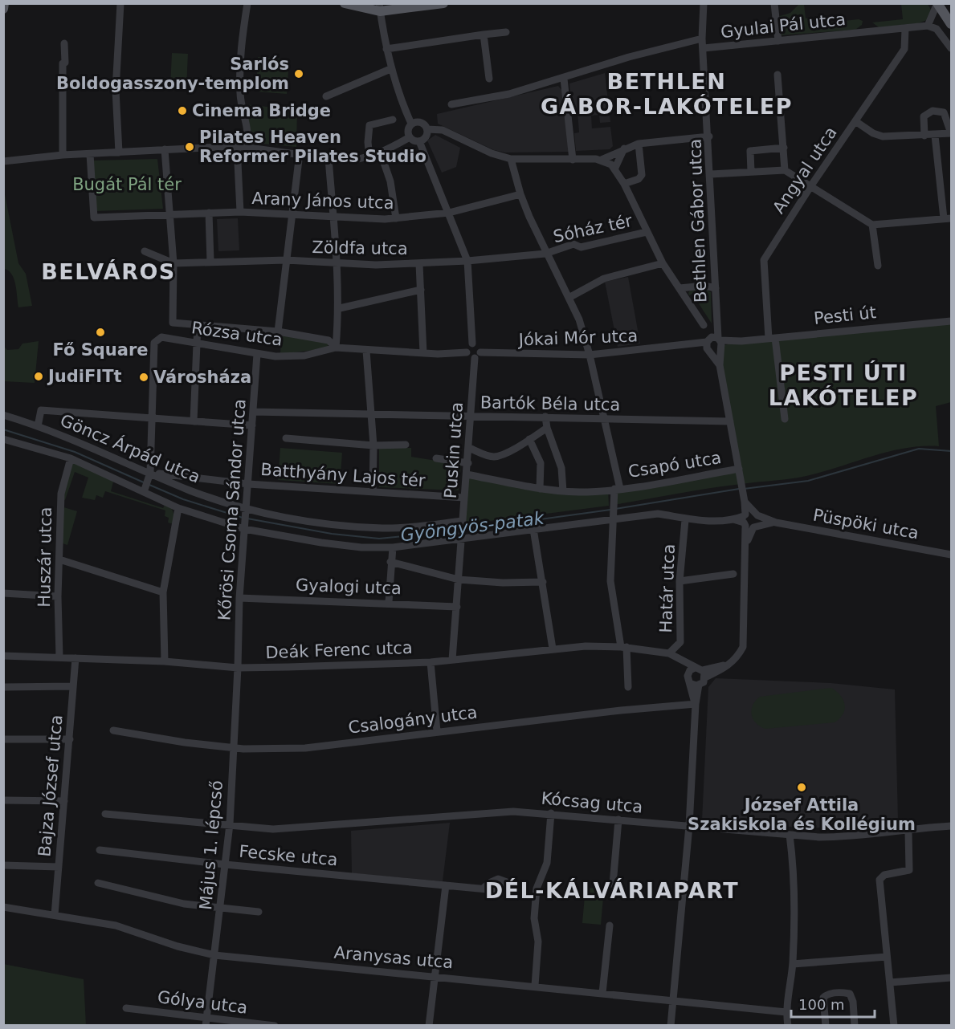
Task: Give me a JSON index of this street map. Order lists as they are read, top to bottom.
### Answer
{
  "streets": {
    "street": [
      "Gyulai Pál utca",
      "Angyal utca",
      "Arany János utca",
      "Bethlen Gábor utca",
      "Sóház tér",
      "Zöldfa utca",
      "Pesti út",
      "Rózsa utca",
      "Jókai Mór utca",
      "Bartók Béla utca",
      "Göncz Árpád utca",
      "Puskin utca",
      "Csapó utca",
      "Batthyány Lajos tér",
      "Kőrösi Csoma Sándor utca",
      "Püspöki utca",
      "Huszár utca",
      "Gyalogi utca",
      "Határ utca",
      "Deák Ferenc utca",
      "Csalogány utca",
      "Bajza József utca",
      "Kócsag utca",
      "Május 1. lépcső",
      "Fecske utca",
      "Aranysas utca",
      "Gólya utca"
    ]
  },
  "crossings": [
    ["Gyulai Pál utca", "Angyal utca"],
    ["Gyulai Pál utca", "Bethlen Gábor utca"],
    ["Angyal utca", "Pesti út"],
    ["Bethlen Gábor utca", "Pesti út"],
    ["Bethlen Gábor utca", "Jókai Mór utca"],
    ["Bethlen Gábor utca", "Bartók Béla utca"],
    ["Bethlen Gábor utca", "Csapó utca"],
    ["Sóház tér", "Zöldfa utca"],
    ["Pesti út", "Jókai Mór utca"],
    ["Rózsa utca", "Kőrösi Csoma Sándor utca"],
    ["Jókai Mór utca", "Puskin utca"],
    ["Bartók Béla utca", "Puskin utca"],
    ["Bartók Béla utca", "Kőrösi Csoma Sándor utca"],
    ["Göncz Árpád utca", "Batthyány Lajos tér"],
    ["Göncz Árpád utca", "Kőrösi Csoma Sándor utca"],
    ["Puskin utca", "Csapó utca"],
    ["Puskin utca", "Batthyány Lajos tér"],
    ["Puskin utca", "Gyalogi utca"],
    ["Puskin utca", "Deák Ferenc utca"],
    ["Batthyány Lajos tér", "Kőrösi Csoma Sándor utca"],
    ["Kőrösi Csoma Sándor utca", "Gyalogi utca"],
    ["Kőrösi Csoma Sándor utca", "Deák Ferenc utca"],
    ["Kőrösi Csoma Sándor utca", "Május 1. lépcső"],
    ["Huszár utca", "Deák Ferenc utca"],
    ["Határ utca", "Deák Ferenc utca"],
    ["Deák Ferenc utca", "Bajza József utca"],
    ["Deák Ferenc utca", "Május 1. lépcső"],
    ["Csalogány utca", "Május 1. lépcső"],
    ["Bajza József utca", "Aranysas utca"],
    ["Kócsag utca", "Május 1. lépcső"],
    ["Május 1. lépcső", "Fecske utca"],
    ["Május 1. lépcső", "Aranysas utca"],
    ["Május 1. lépcső", "Gólya utca"]
  ],
  "districts": [
    "BETHLEN GÁBOR-LAKÓTELEP",
    "BELVÁROS",
    "PESTI ÚTI LAKÓTELEP",
    "DÉL-KÁLVÁRIAPART"
  ],
  "water": ["Gyöngyös-patak"],
  "parks": ["Bugát Pál tér"],
  "places": [
    "Sarlós Boldogasszony-templom",
    "Cinema Bridge",
    "Pilates Heaven Reformer Pilates Studio",
    "Fő Square",
    "JudiFITt",
    "Városháza",
    "József Attila Szakiskola és Kollégium"
  ],
  "scale_bar": "100 m"
}
